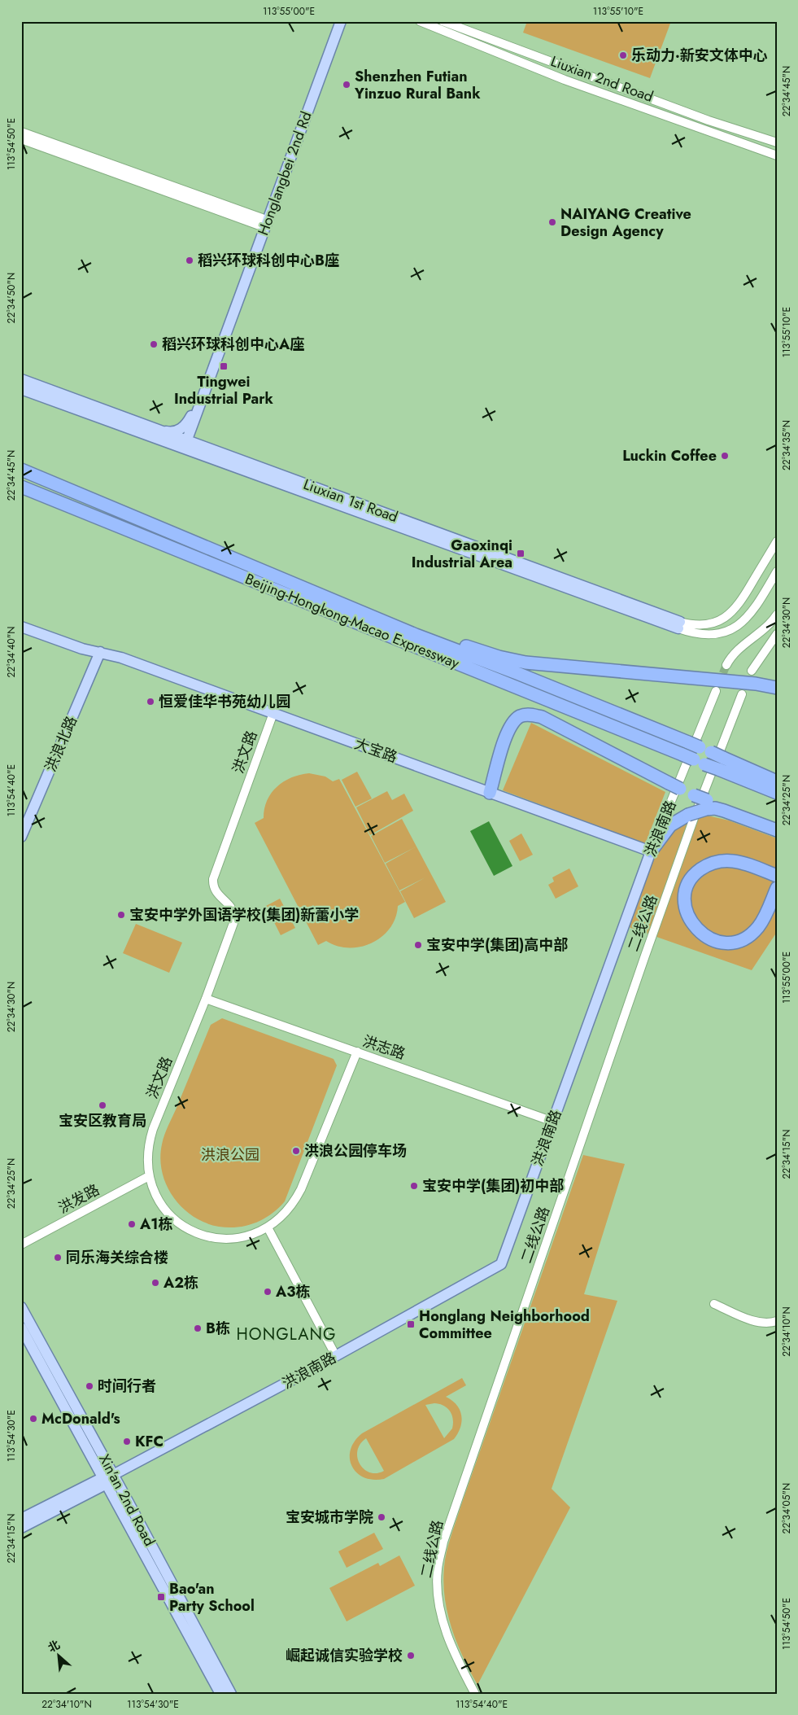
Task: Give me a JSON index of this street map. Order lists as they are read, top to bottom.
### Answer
{
  "streets": {
    "highway": ["Beijing-Hongkong-Macao Expressway"],
    "main road": [
      "Honglangbei 2nd Rd",
      "Liuxian 1st Road",
      "洪浪北路",
      "大宝路",
      "洪浪南路",
      "Xin'an 2nd Road"
    ],
    "street": [
      "Liuxian 2nd Road",
      "洪文路",
      "二线公路",
      "洪志路",
      "洪发路"
    ]
  },
  "crossings": [
    ["Honglangbei 2nd Rd", "Liuxian 1st Road"],
    ["洪浪北路", "大宝路"],
    ["大宝路", "洪文路"],
    ["大宝路", "洪浪南路"],
    ["洪文路", "洪志路"],
    ["洪文路", "洪发路"],
    ["洪浪南路", "洪志路"],
    ["洪浪南路", "Xin'an 2nd Road"]
  ],
  "districts": ["HONGLANG"],
  "parks": ["洪浪公园"],
  "places": {
    "other": [
      "乐动力·新安文体中心",
      "Shenzhen Futian Yinzuo Rural Bank",
      "NAIYANG Creative Design Agency",
      "稻兴环球科创中心B座",
      "稻兴环球科创中心A座",
      "Luckin Coffee",
      "恒爱佳华书苑幼儿园",
      "宝安中学外国语学校(集团)新蕾小学",
      "宝安中学(集团)高中部",
      "宝安区教育局",
      "洪浪公园停车场",
      "宝安中学(集团)初中部",
      "A1栋",
      "同乐海关综合楼",
      "A2栋",
      "A3栋",
      "B栋",
      "时间行者",
      "McDonald's",
      "KFC",
      "宝安城市学院",
      "崛起诚信实验学校"
    ],
    "transit": [
      "Tingwei Industrial Park",
      "Gaoxinqi Industrial Area",
      "Honglang Neighborhood Committee",
      "Bao'an Party School"
    ]
  },
  "north": "top left",
  "coordinates": [
    "113°55'00\"E",
    "113°55'10\"E",
    "22°34'45\"N",
    "113°54'50\"E",
    "22°34'50\"N",
    "22°34'35\"N",
    "22°34'30\"N",
    "22°34'40\"N",
    "113°54'40\"E",
    "22°34'25\"N",
    "22°34'15\"N",
    "22°34'10\"N",
    "113°54'30\"E",
    "22°34'05\"N"
  ]
}
